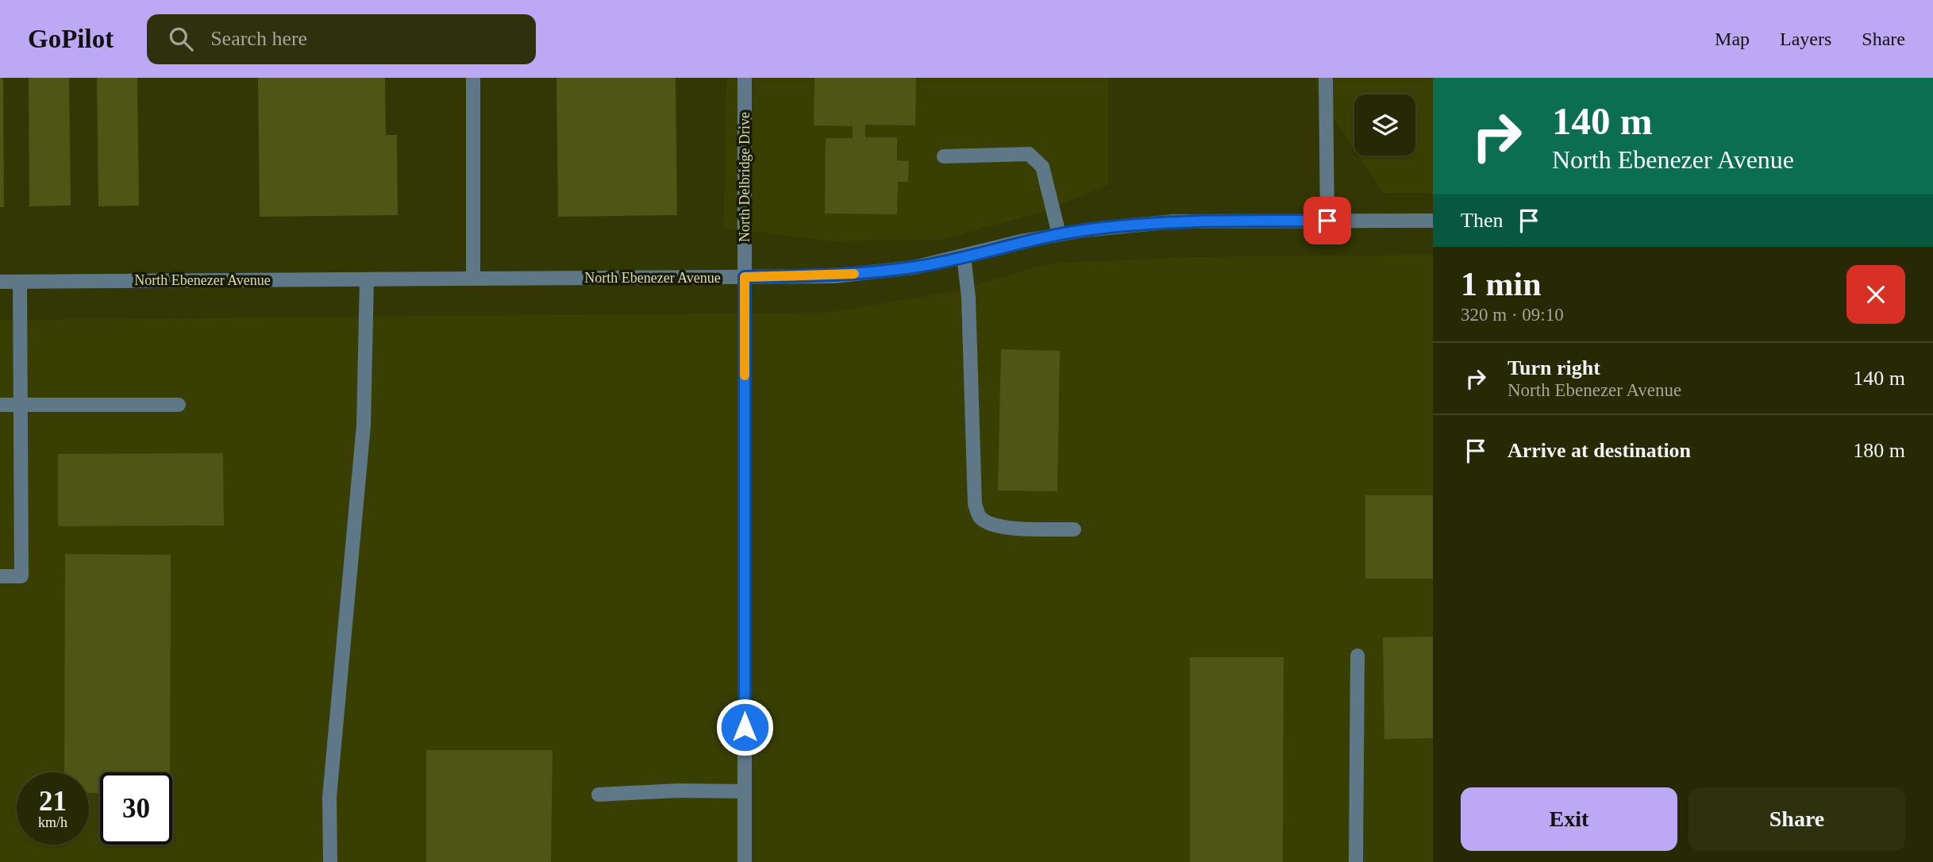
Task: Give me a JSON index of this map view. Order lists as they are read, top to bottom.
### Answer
{
  "streets": {
    "street": ["North Delbridge Drive", "North Ebenezer Avenue"]
  },
  "crossings": [
    ["North Delbridge Drive", "North Ebenezer Avenue"]
  ],
  "page": {
    "header": "GoPilot",
    "search": "Search here",
    "nav": ["Map", "Layers", "Share"],
    "turn": ["140 m", "North Ebenezer Avenue"],
    "then": "Then",
    "heading": ["1 min", "320 m · 09:10"],
    "list": [
      {
        "name": "Turn right",
        "note": "North Ebenezer Avenue",
        "value": "140 m"
      },
      {
        "name": "Arrive at destination",
        "value": "180 m"
      }
    ],
    "speed": "21 km/h",
    "limit": "30",
    "buttons": ["Exit", "Share"]
  }
}
